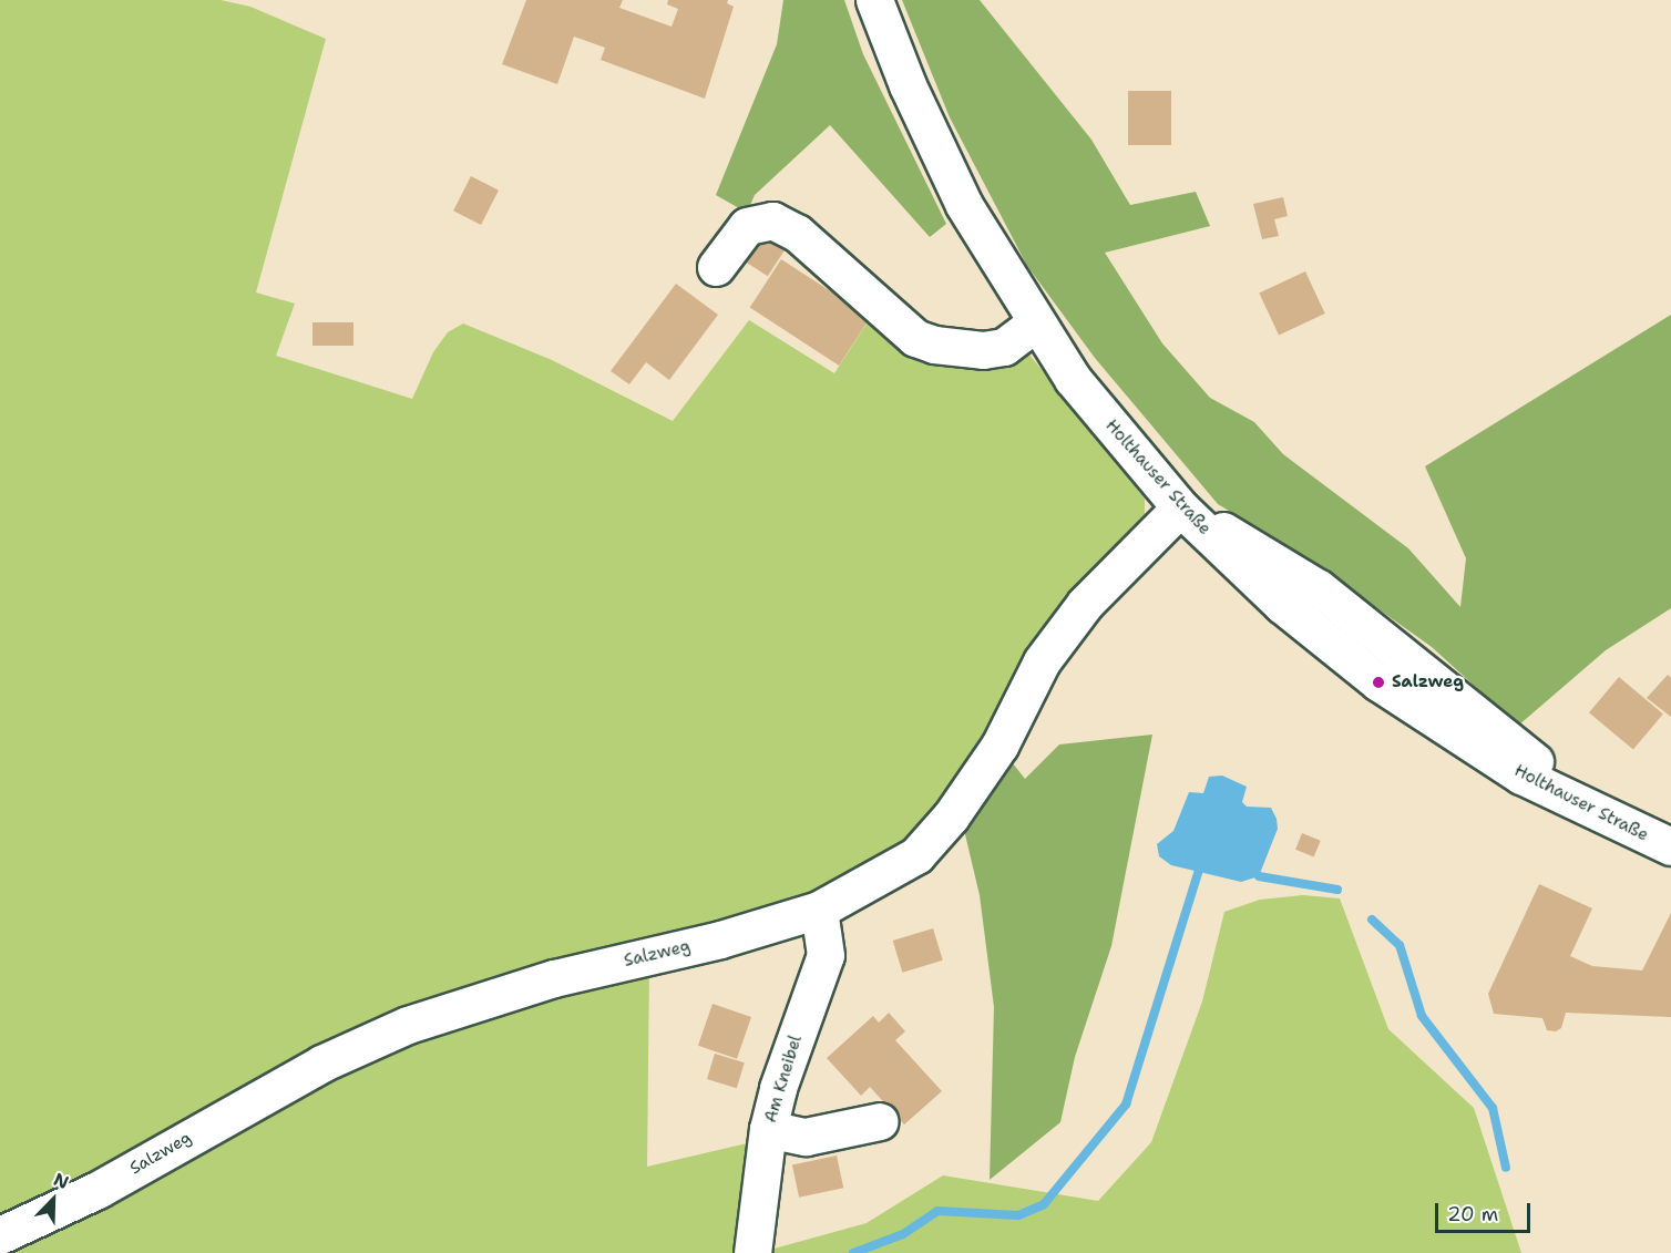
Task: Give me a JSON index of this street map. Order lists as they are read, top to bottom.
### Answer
{
  "streets": {
    "street": ["Holthauser Straße", "Salzweg", "Am Kneibel"]
  },
  "crossings": [
    ["Holthauser Straße", "Salzweg"],
    ["Salzweg", "Am Kneibel"]
  ],
  "places": ["Salzweg"],
  "scale_bar": "20 m",
  "north": "top right"
}
